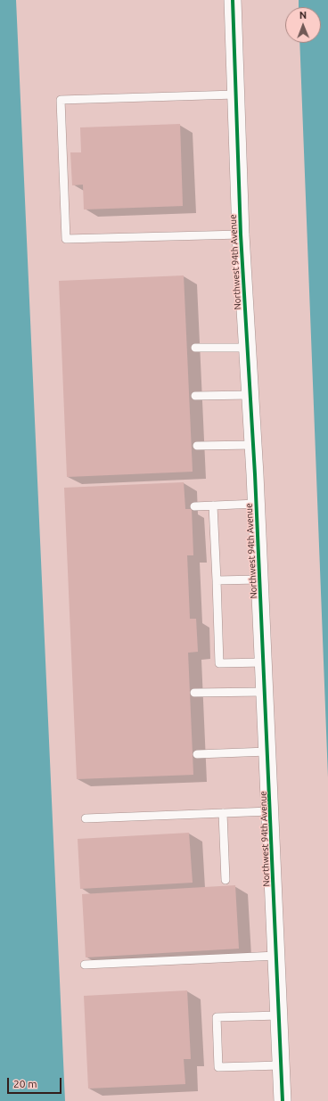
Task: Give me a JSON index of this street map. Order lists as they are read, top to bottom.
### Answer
{
  "streets": {
    "street": ["Northwest 94th Avenue"]
  },
  "scale_bar": "20 m",
  "north": "top"
}
